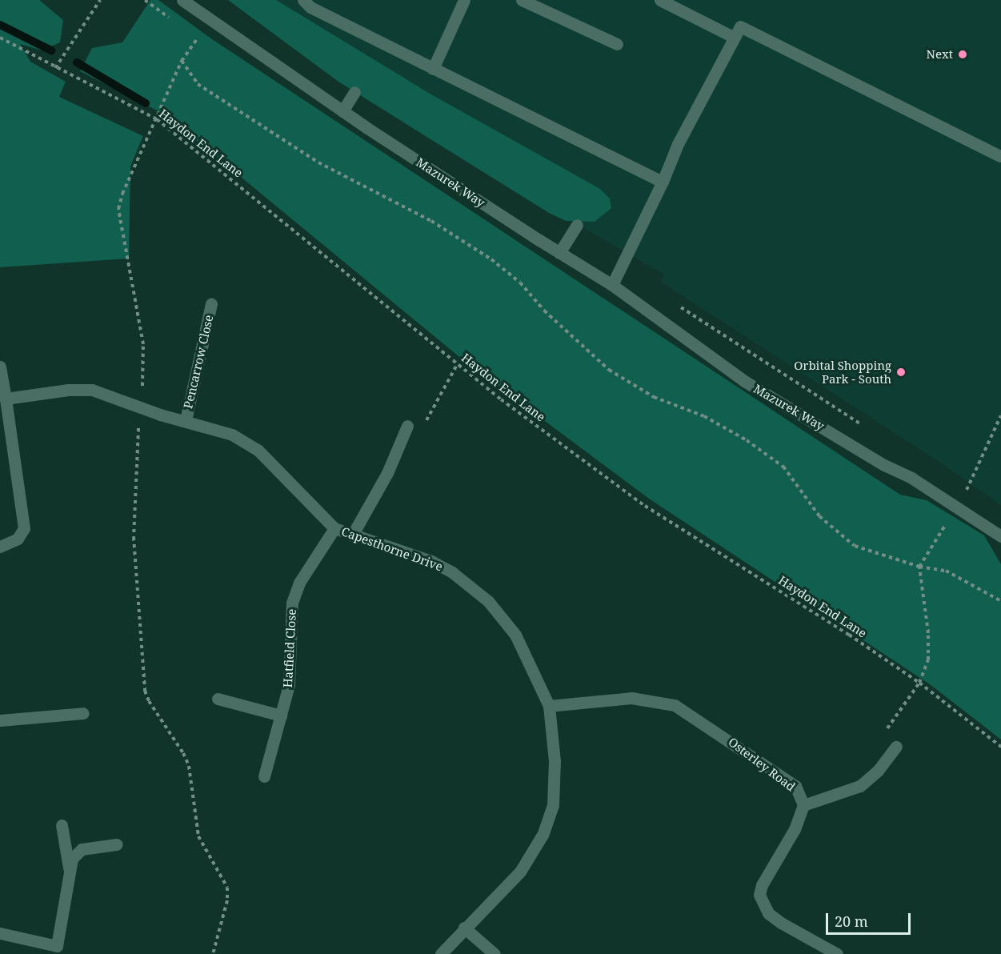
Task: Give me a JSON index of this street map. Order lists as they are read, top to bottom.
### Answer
{
  "streets": {
    "street": [
      "Mazurek Way",
      "Pencarrow Close",
      "Capesthorne Drive",
      "Hatfield Close",
      "Osterley Road"
    ],
    "path": ["Haydon End Lane"]
  },
  "crossings": [
    ["Pencarrow Close", "Capesthorne Drive"],
    ["Capesthorne Drive", "Hatfield Close"],
    ["Capesthorne Drive", "Osterley Road"]
  ],
  "places": ["Next", "Orbital Shopping Park - South"],
  "scale_bar": "20 m"
}
